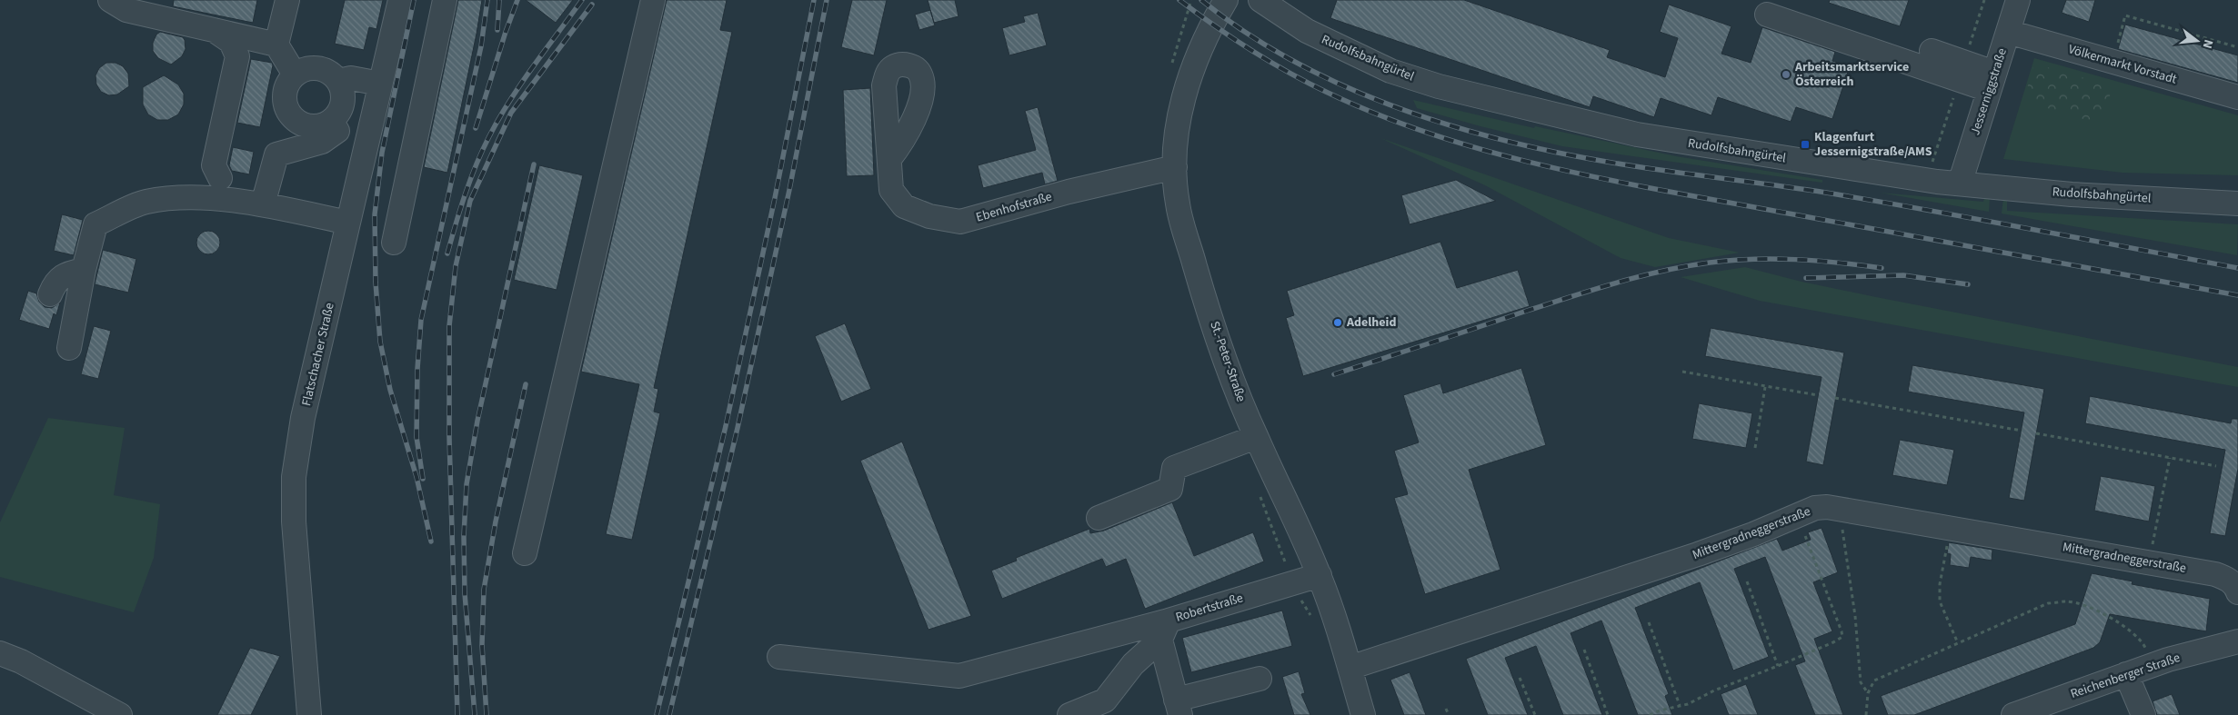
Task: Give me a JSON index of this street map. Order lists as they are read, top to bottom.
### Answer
{
  "streets": {
    "street": [
      "Rudolfsbahngürtel",
      "Völkermarkt Vorstadt",
      "Jesserniggstraße",
      "Ebenhofstraße",
      "Flatschacher Straße",
      "St.-Peter-Straße",
      "Mittergradneggerstraße",
      "Robertstraße",
      "Reichenberger Straße"
    ]
  },
  "crossings": [
    ["Rudolfsbahngürtel", "Jesserniggstraße"],
    ["Völkermarkt Vorstadt", "Jesserniggstraße"],
    ["Ebenhofstraße", "St.-Peter-Straße"],
    ["St.-Peter-Straße", "Mittergradneggerstraße"],
    ["St.-Peter-Straße", "Robertstraße"]
  ],
  "places": {
    "other": ["Arbeitsmarktservice Österreich", "Adelheid"],
    "transit": ["Klagenfurt Jessernigstraße/AMS"]
  },
  "north": "right"
}
